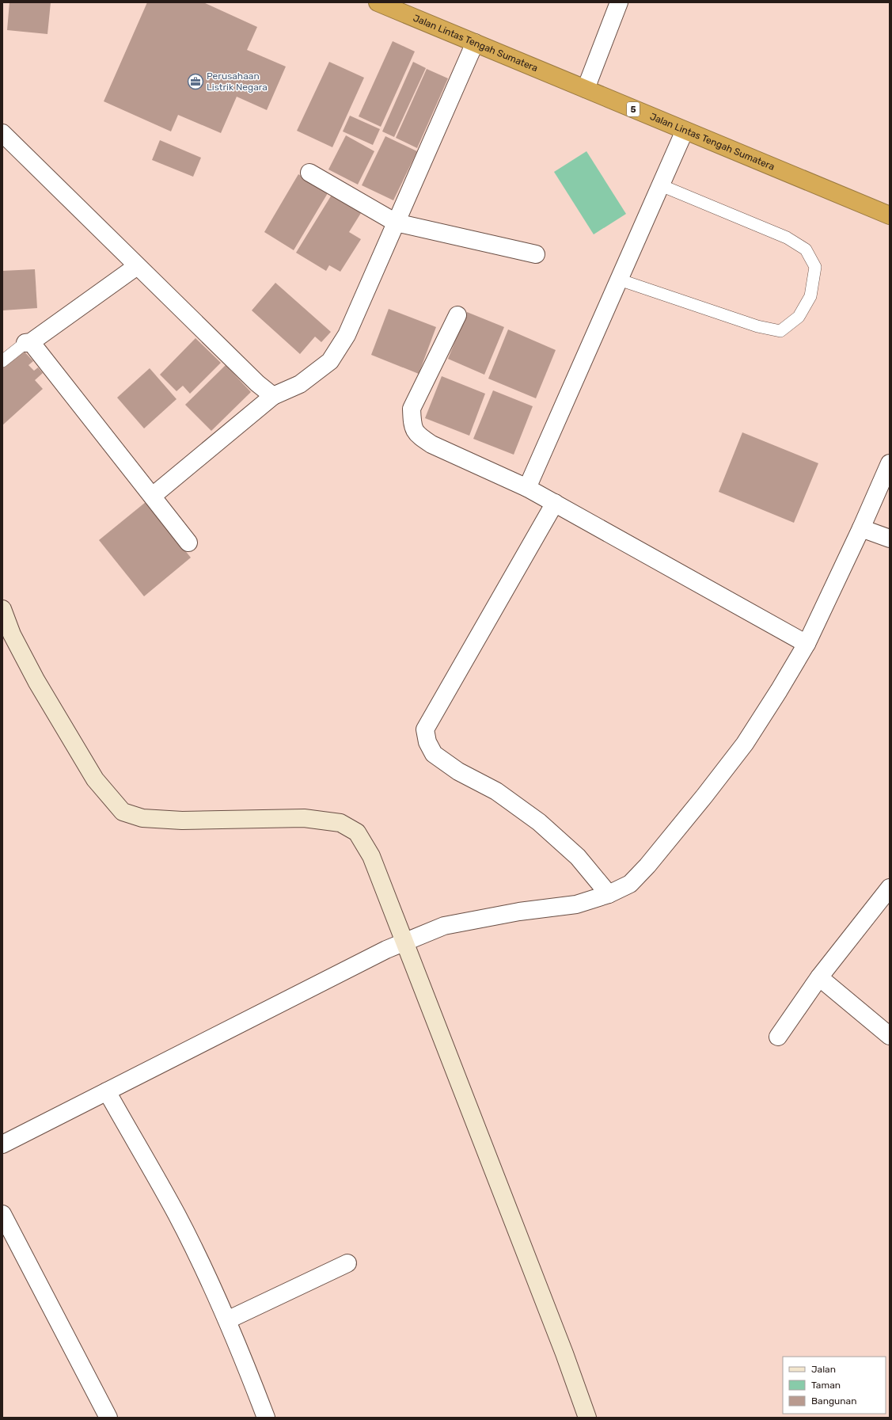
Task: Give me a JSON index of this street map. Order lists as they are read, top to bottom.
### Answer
{
  "streets": {
    "highway": ["Jalan Lintas Tengah Sumatera", "5"]
  },
  "places": {
    "office": ["Perusahaan Listrik Negara"]
  },
  "legend": ["Jalan", "Taman", "Bangunan"]
}
